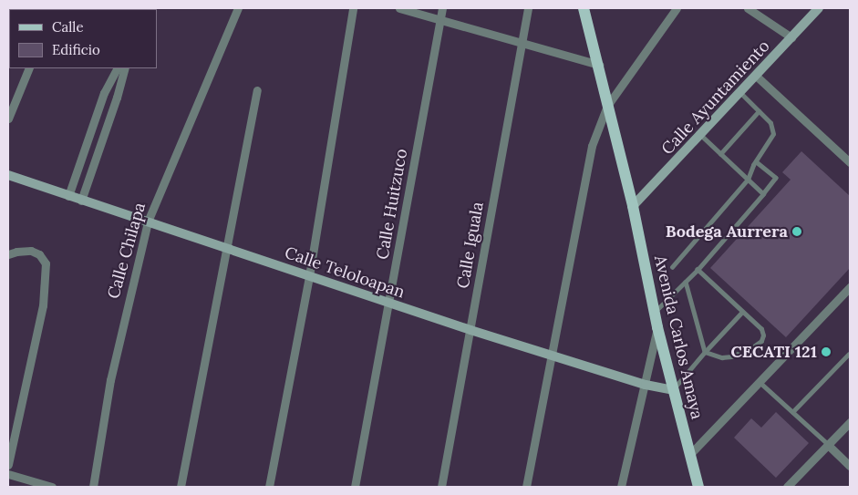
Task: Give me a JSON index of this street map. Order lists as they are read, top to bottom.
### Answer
{
  "streets": {
    "main road": ["Avenida Carlos Amaya"],
    "street": [
      "Calle Ayuntamiento",
      "Calle Huitzuco",
      "Calle Iguala",
      "Calle Chilapa",
      "Calle Teloloapan"
    ]
  },
  "crossings": [
    ["Calle Ayuntamiento", "Avenida Carlos Amaya"],
    ["Calle Huitzuco", "Calle Teloloapan"],
    ["Calle Iguala", "Calle Teloloapan"],
    ["Calle Chilapa", "Calle Teloloapan"],
    ["Calle Teloloapan", "Avenida Carlos Amaya"]
  ],
  "places": ["Bodega Aurrera", "CECATI 121"],
  "legend": ["Calle", "Edificio"]
}
